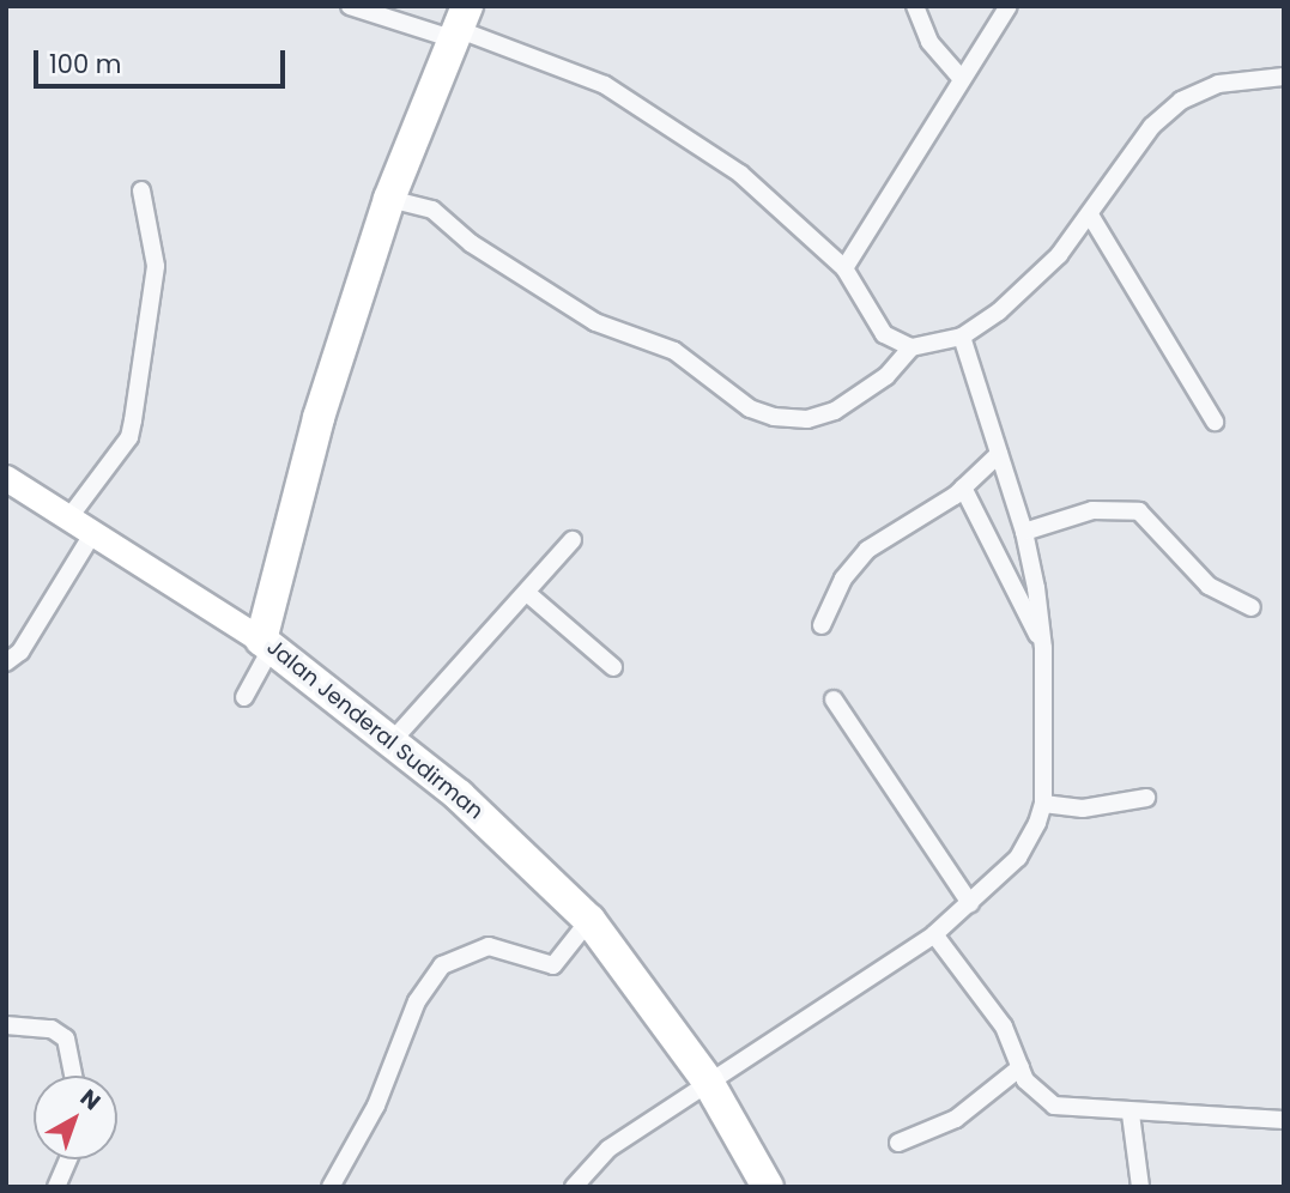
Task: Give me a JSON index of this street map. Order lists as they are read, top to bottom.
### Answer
{
  "streets": {
    "highway": ["Jalan Jenderal Sudirman"]
  },
  "scale_bar": "100 m",
  "north": "top right"
}
